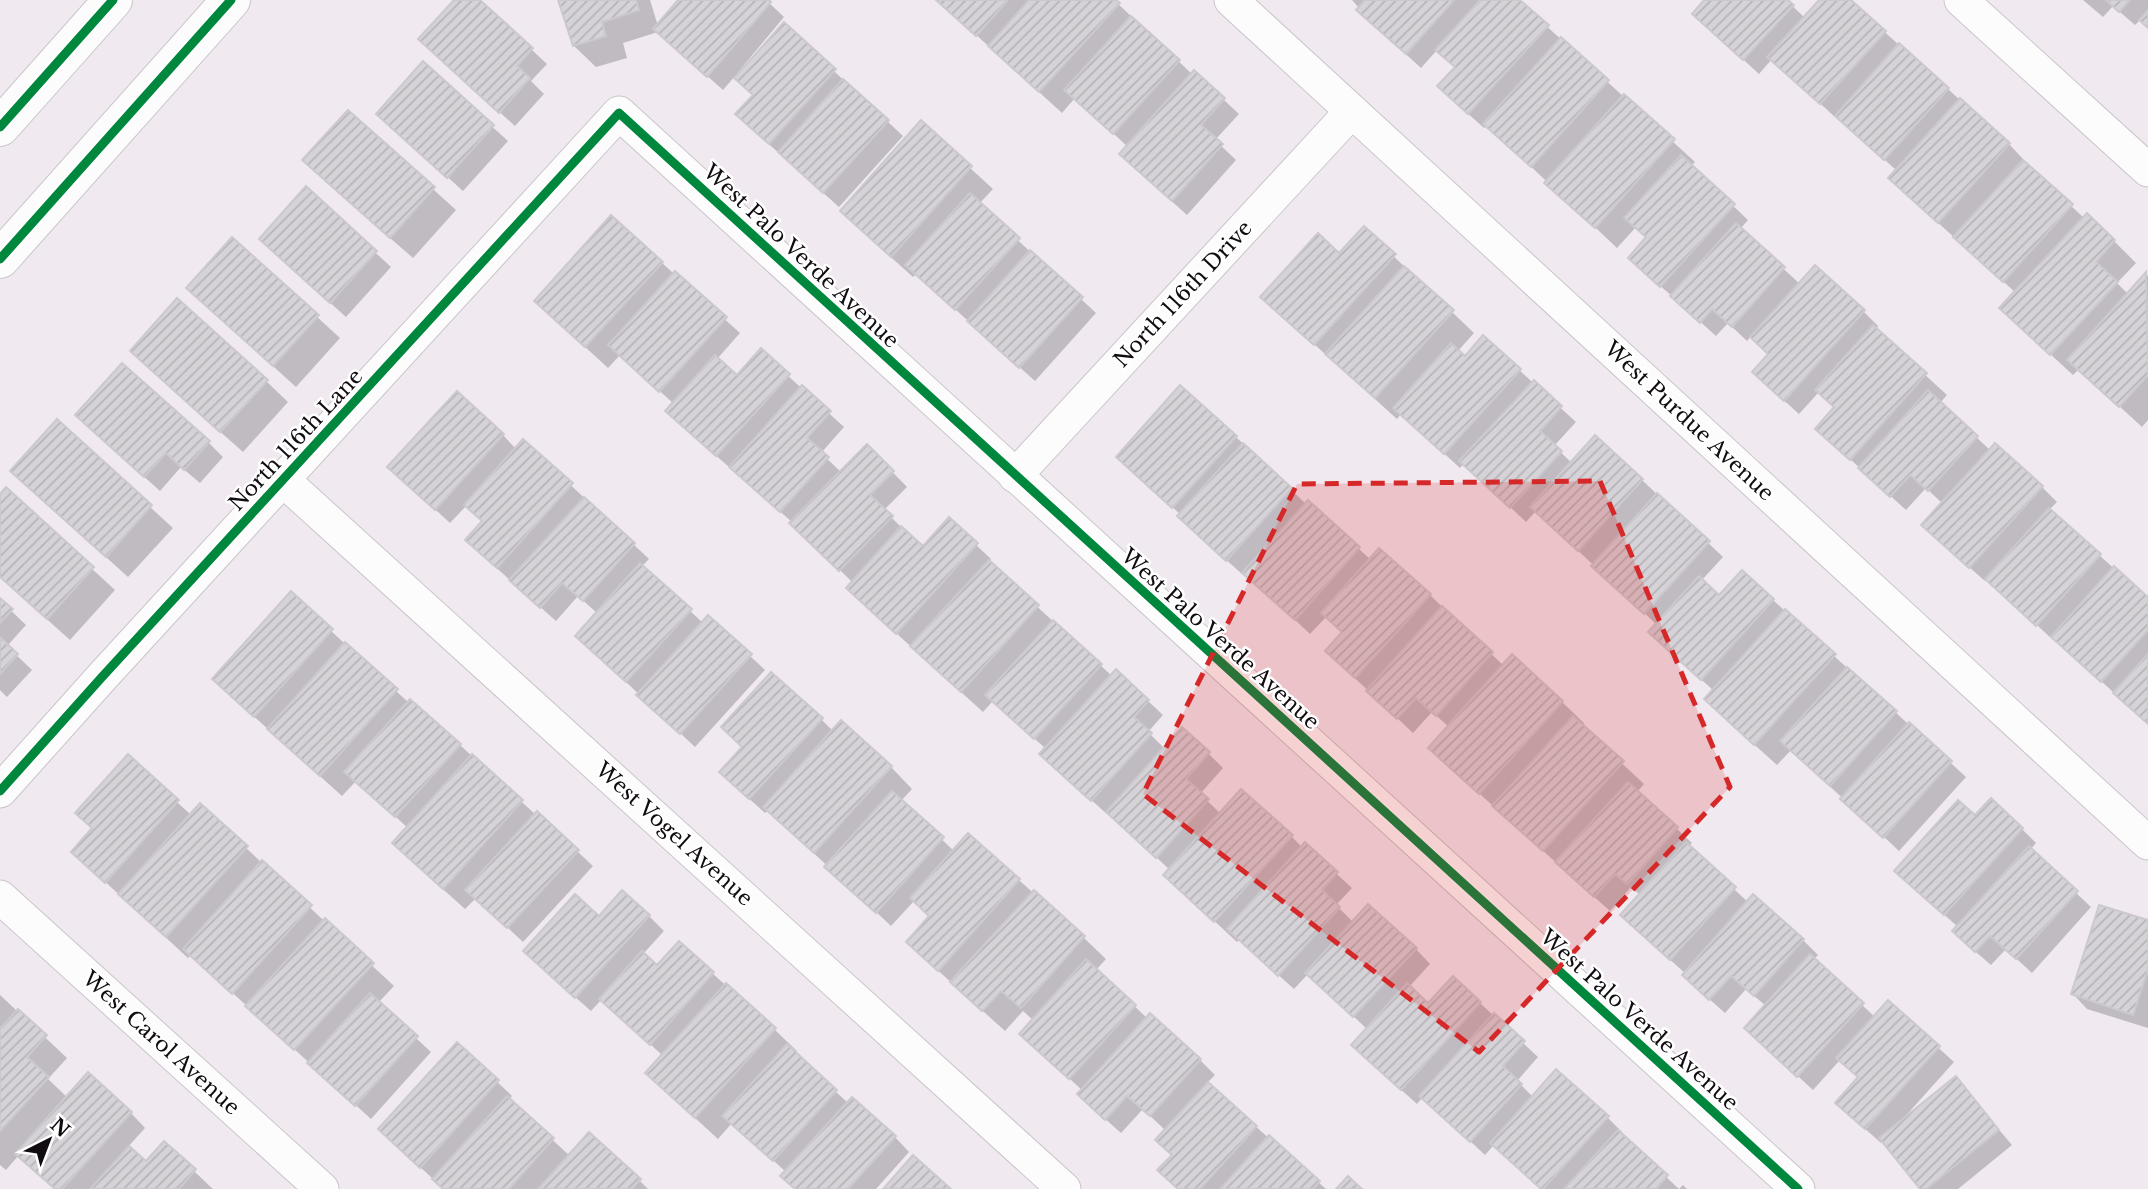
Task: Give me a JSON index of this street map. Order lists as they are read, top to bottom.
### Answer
{
  "streets": {
    "street": [
      "West Palo Verde Avenue",
      "North 116th Drive",
      "West Purdue Avenue",
      "North 116th Lane",
      "West Vogel Avenue",
      "West Carol Avenue"
    ]
  },
  "crossings": [
    ["West Palo Verde Avenue", "North 116th Drive"],
    ["West Palo Verde Avenue", "North 116th Lane"],
    ["North 116th Drive", "West Purdue Avenue"],
    ["North 116th Lane", "West Vogel Avenue"]
  ],
  "north": "top right"
}
